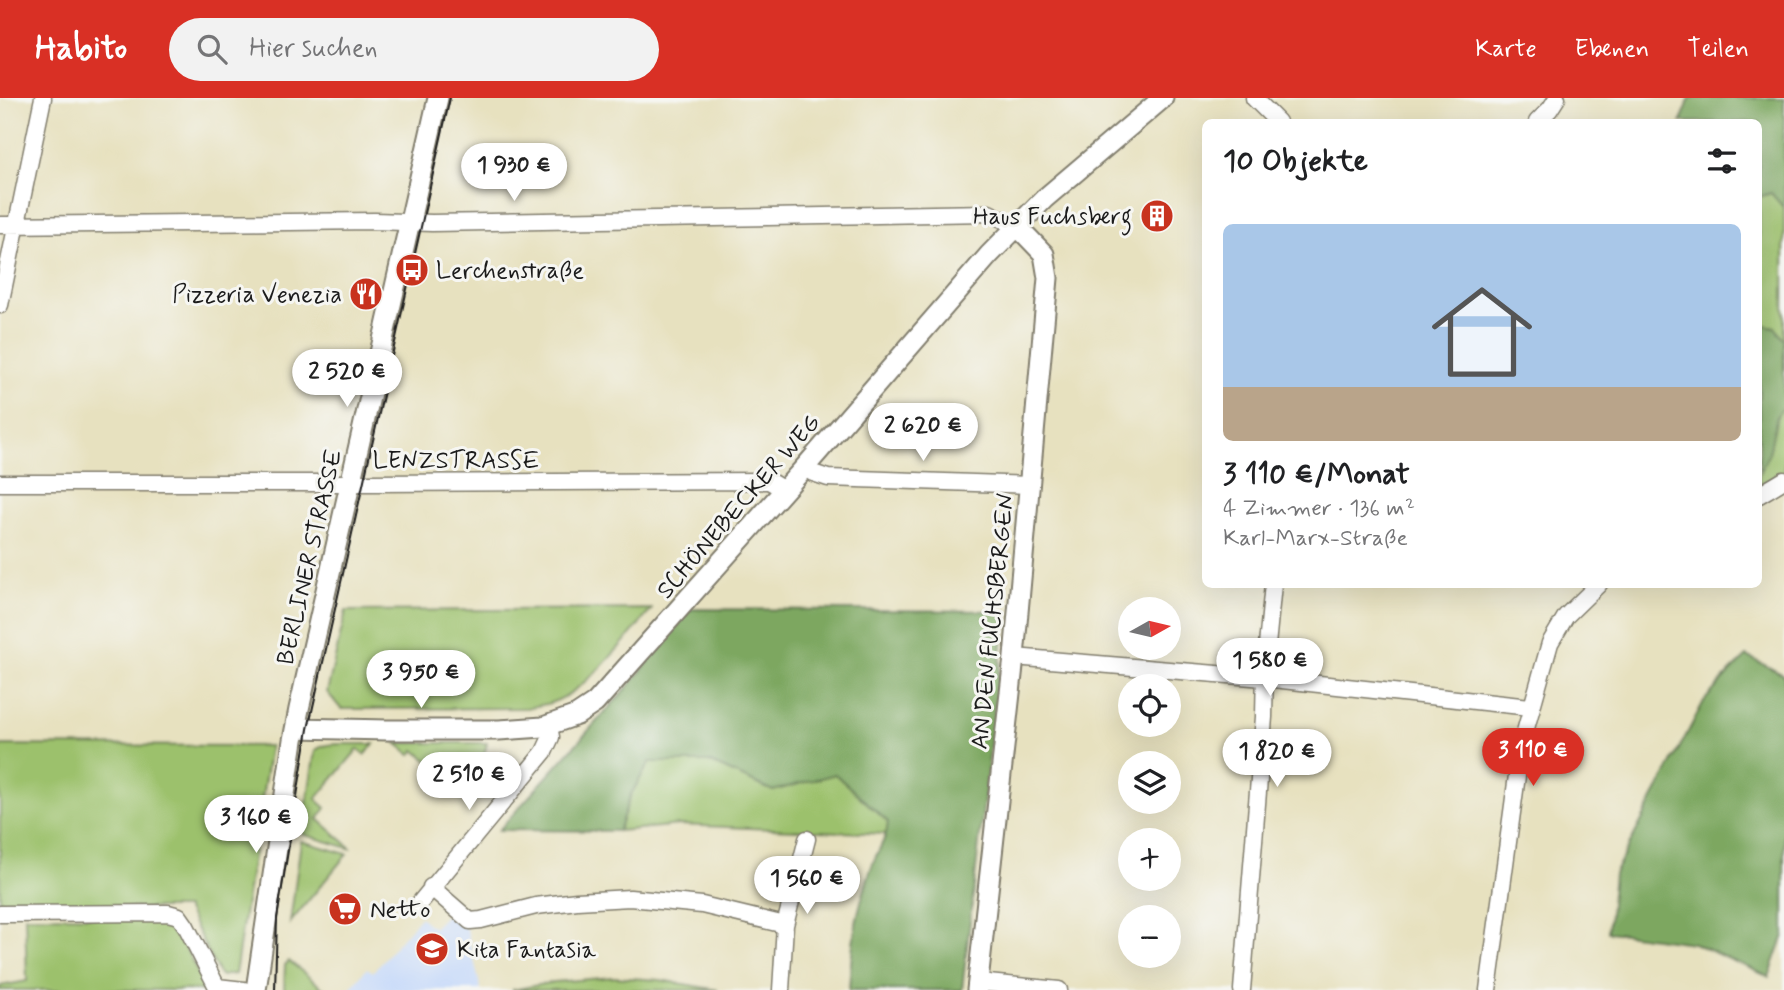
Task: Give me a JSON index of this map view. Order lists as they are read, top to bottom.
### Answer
{
  "streets": {
    "street": [
      "LENZSTRASSE",
      "SCHÖNEBECKER WEG",
      "BERLINER STRASSE",
      "AN DEN FUCHSBERGEN"
    ]
  },
  "crossings": [
    ["LENZSTRASSE", "SCHÖNEBECKER WEG"],
    ["LENZSTRASSE", "BERLINER STRASSE"],
    ["SCHÖNEBECKER WEG", "BERLINER STRASSE"],
    ["SCHÖNEBECKER WEG", "AN DEN FUCHSBERGEN"]
  ],
  "places": {
    "building": ["Haus Fuchsberg"],
    "bus stop": ["Lerchenstraße"],
    "restaurant": ["Pizzeria Venezia"],
    "supermarket": ["Netto"],
    "school or university": ["Kita Fantasia"]
  },
  "north": "right",
  "page": {
    "header": "Habito",
    "search": "Hier suchen",
    "nav": ["Karte", "Ebenen", "Teilen"],
    "heading": "10 Objekte",
    "price": [
      "1 930 €",
      "2 520 €",
      "2 620 €",
      "1 580 €",
      "3 950 €",
      "3 110 €",
      "1 820 €",
      "2 510 €",
      "3 160 €",
      "1 560 €"
    ],
    "list": [
      {
        "name": "3 110 €/Monat",
        "note": "4 Zimmer · 136 m² · Karl-Marx-Straße"
      }
    ],
    "map_buttons": ["+", "−"]
  }
}
